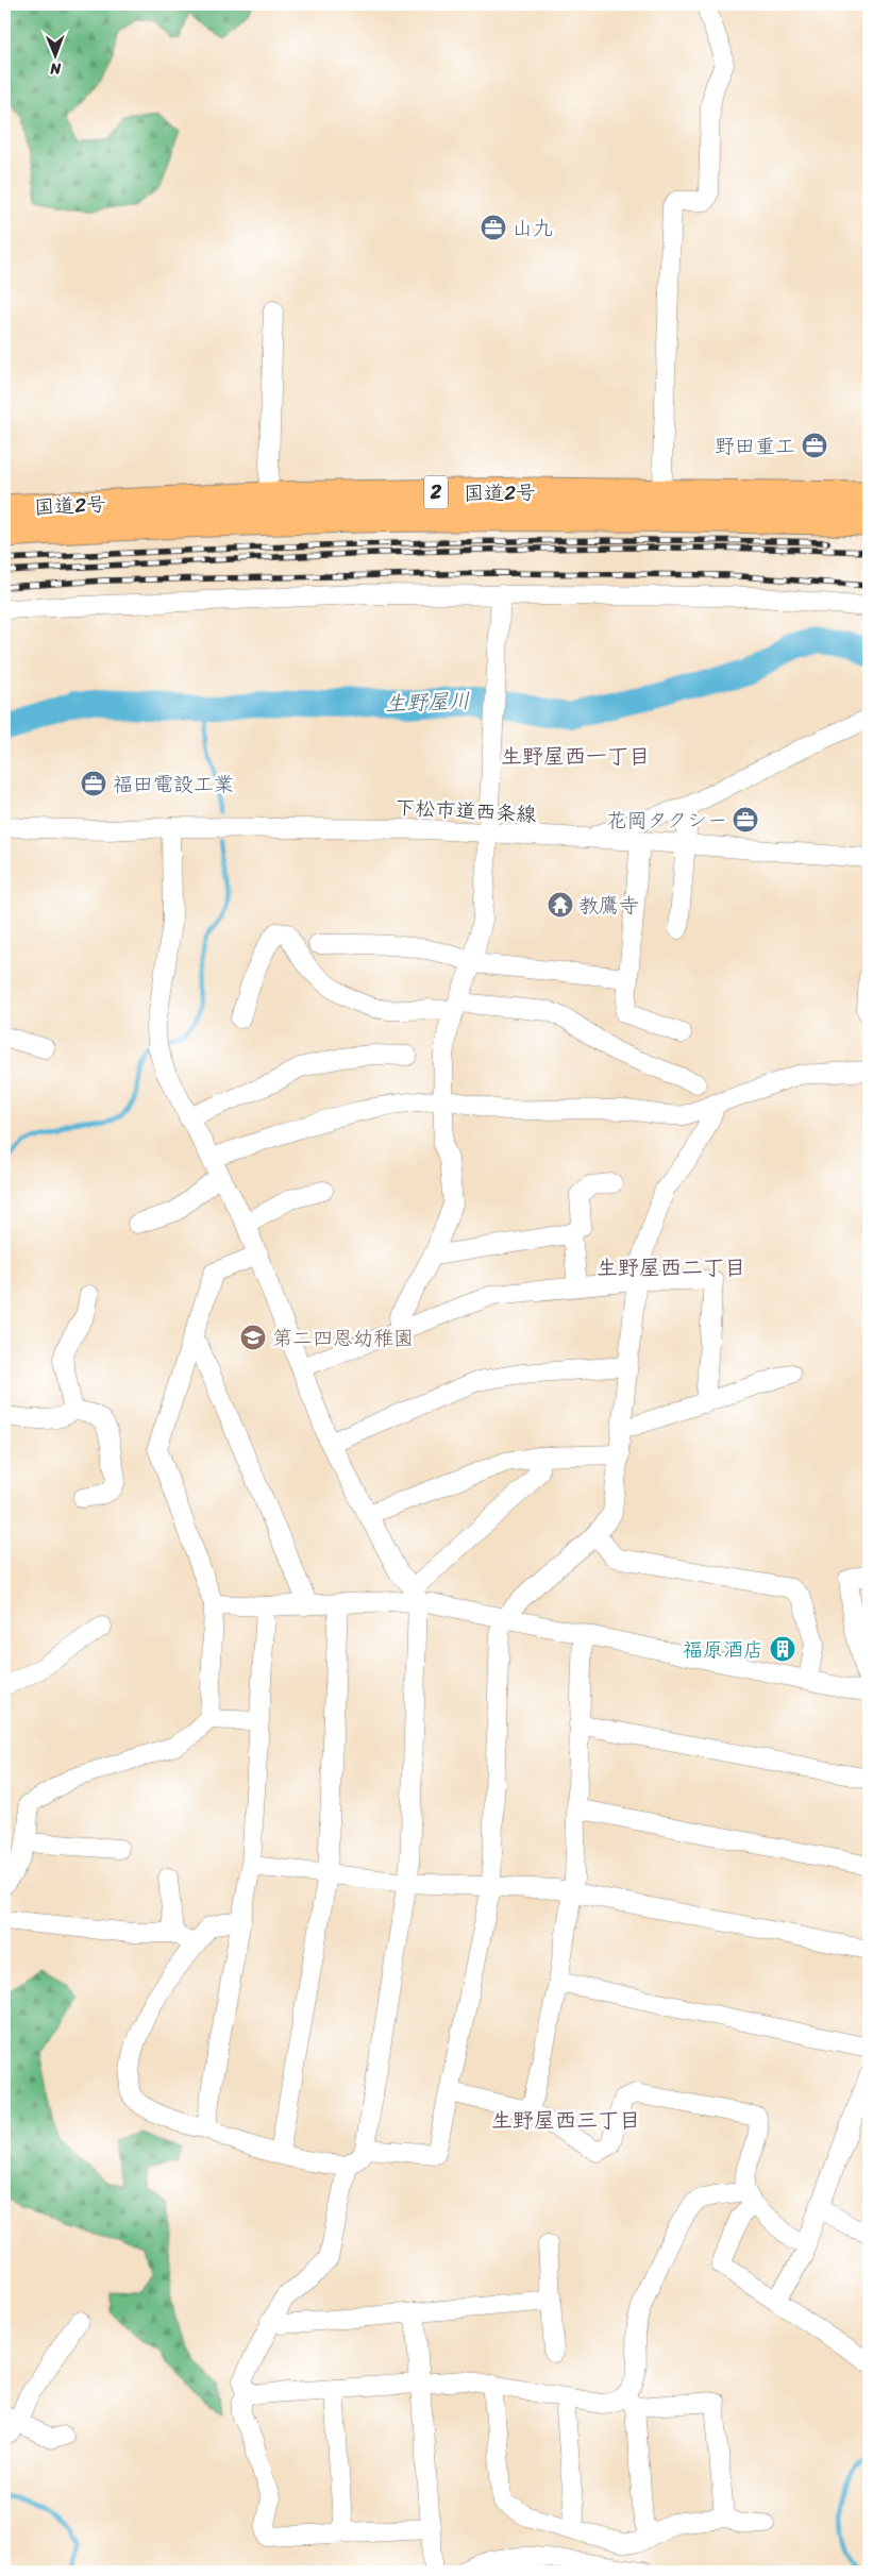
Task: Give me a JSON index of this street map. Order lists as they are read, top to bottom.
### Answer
{
  "streets": {
    "highway": ["2", "国道2号"],
    "street": ["下松市道西条線"]
  },
  "districts": ["生野屋西一丁目", "生野屋西二丁目", "生野屋西三丁目"],
  "water": ["生野屋川"],
  "places": {
    "office": [
      "山九",
      "野田重工",
      "福田電設工業",
      "花岡タクシー"
    ],
    "temple": ["教鷹寺"],
    "school or university": ["第二四恩幼稚園"],
    "building": ["福原酒店"]
  },
  "north": "bottom"
}
